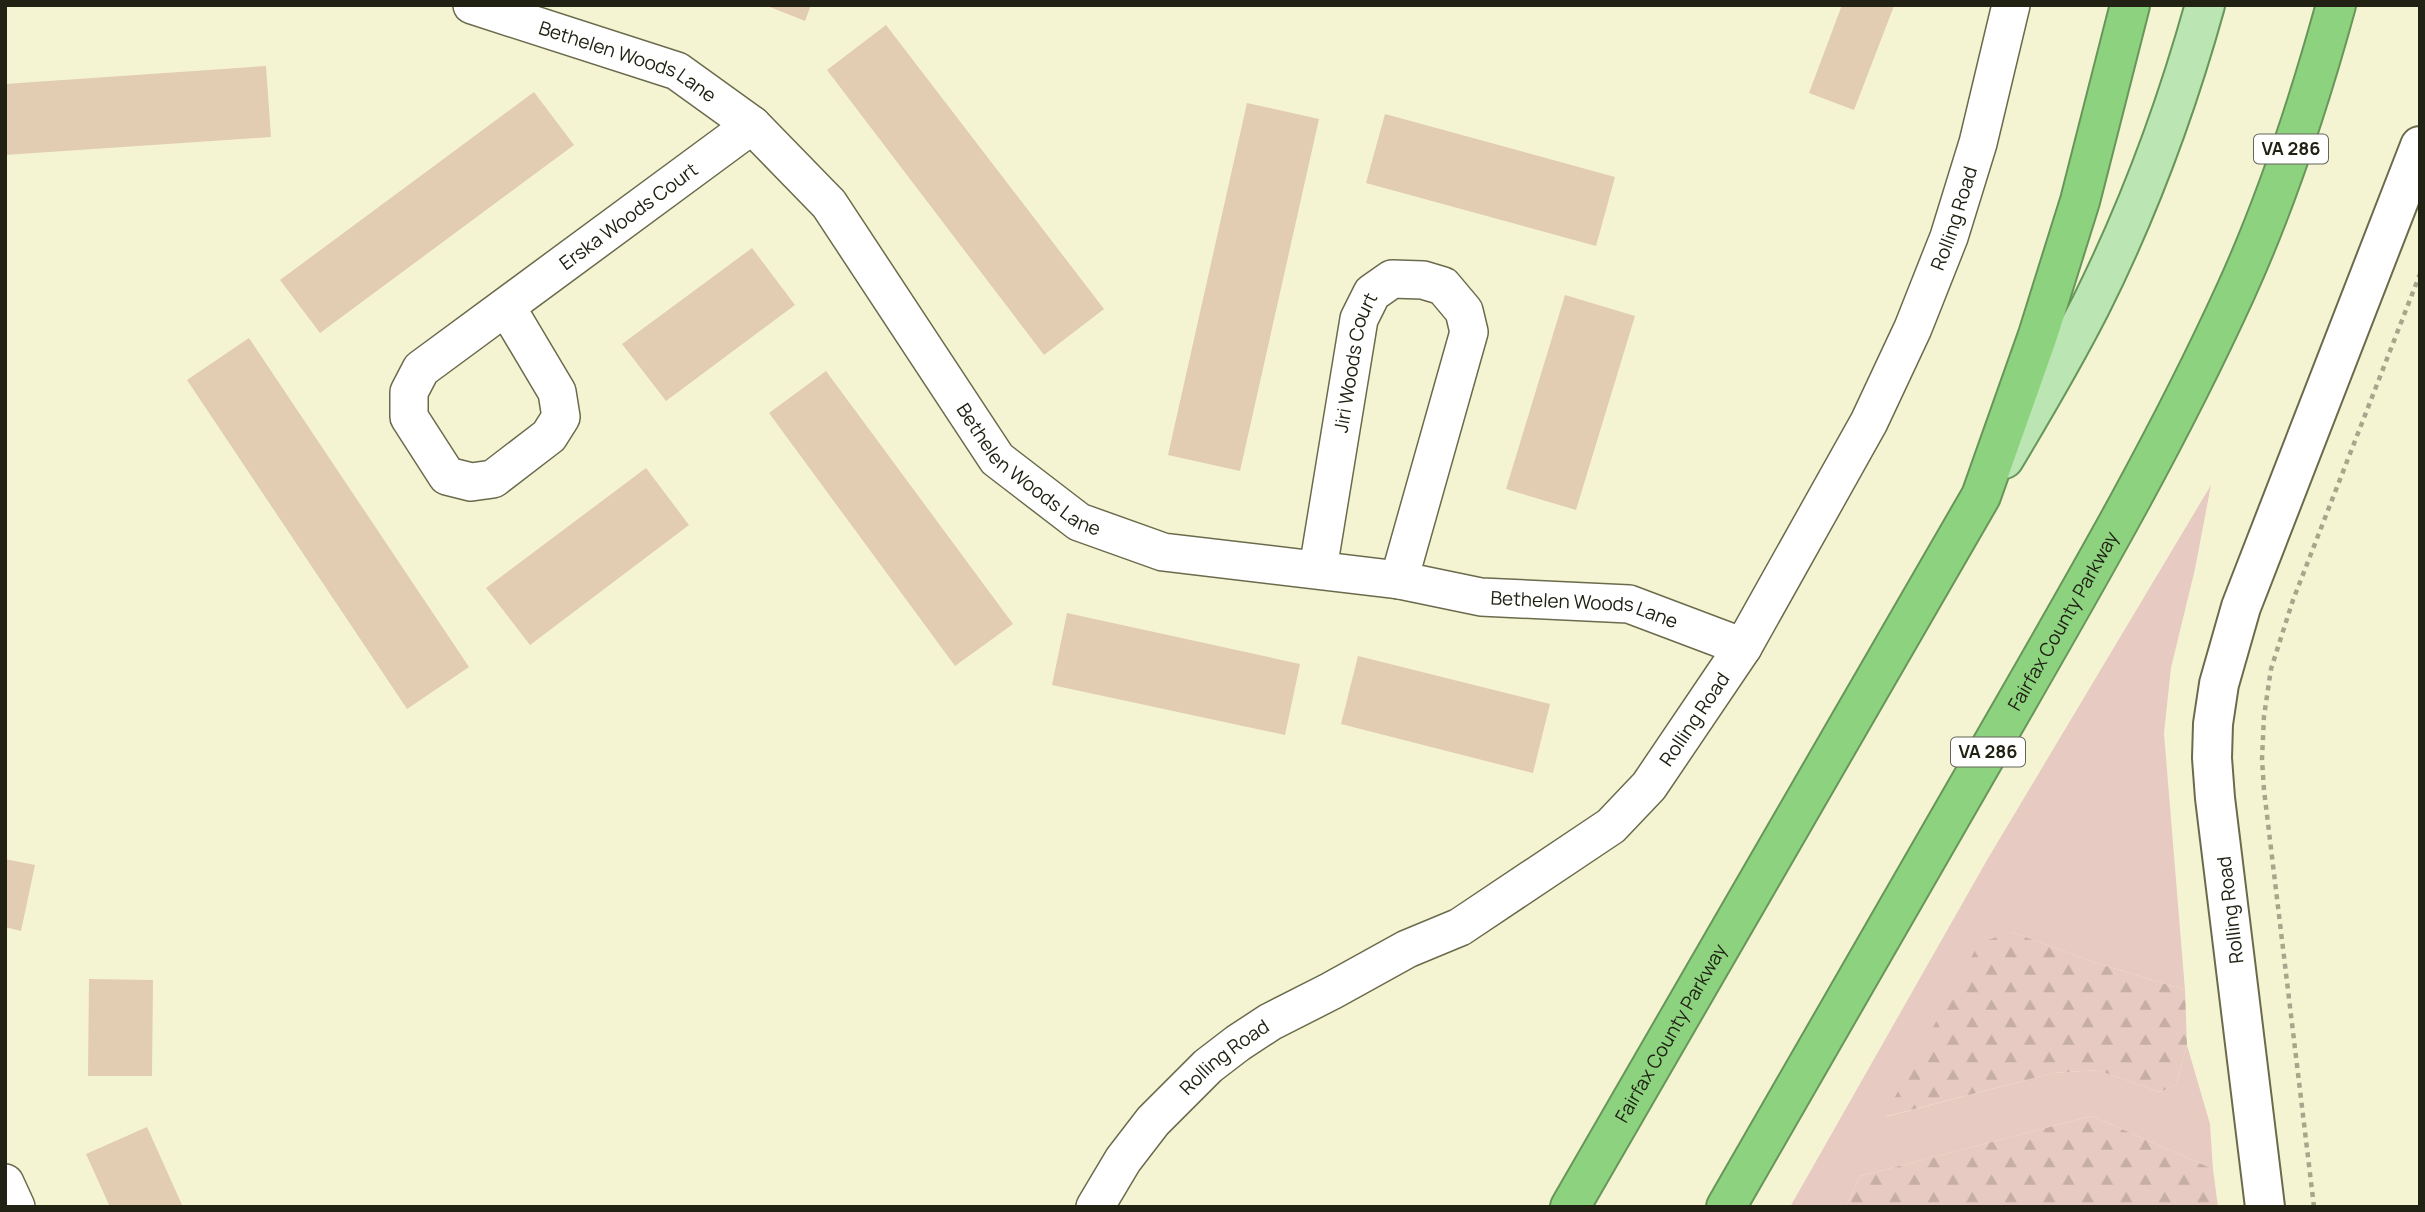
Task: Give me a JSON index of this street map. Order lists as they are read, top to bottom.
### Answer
{
  "streets": {
    "highway": ["VA 286", "Fairfax County Parkway"],
    "street": [
      "Bethelen Woods Lane",
      "Erska Woods Court",
      "Rolling Road",
      "Jiri Woods Court"
    ]
  },
  "crossings": [
    ["Bethelen Woods Lane", "Erska Woods Court"],
    ["Bethelen Woods Lane", "Rolling Road"],
    ["Bethelen Woods Lane", "Jiri Woods Court"]
  ]
}
